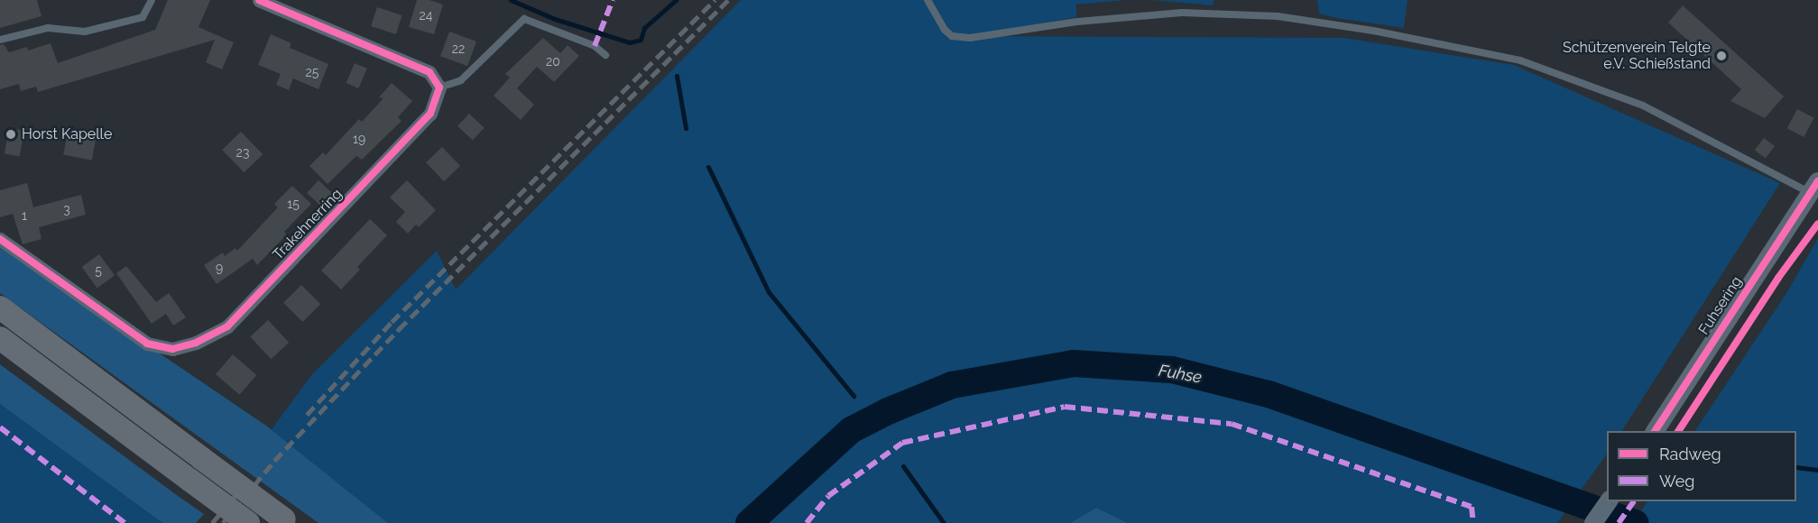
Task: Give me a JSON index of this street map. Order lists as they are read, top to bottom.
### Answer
{
  "streets": {
    "main road": ["Fuhsering"],
    "street": ["Trakehnerring"]
  },
  "water": ["Fuhse"],
  "places": ["Schützenverein Telgte e.V. Schießstand", "Horst Kapelle"],
  "house_numbers": [
    "24",
    "22",
    "20",
    "25",
    "19",
    "23",
    "15",
    "3",
    "1",
    "9",
    "5"
  ],
  "legend": ["Radweg", "Weg"]
}
